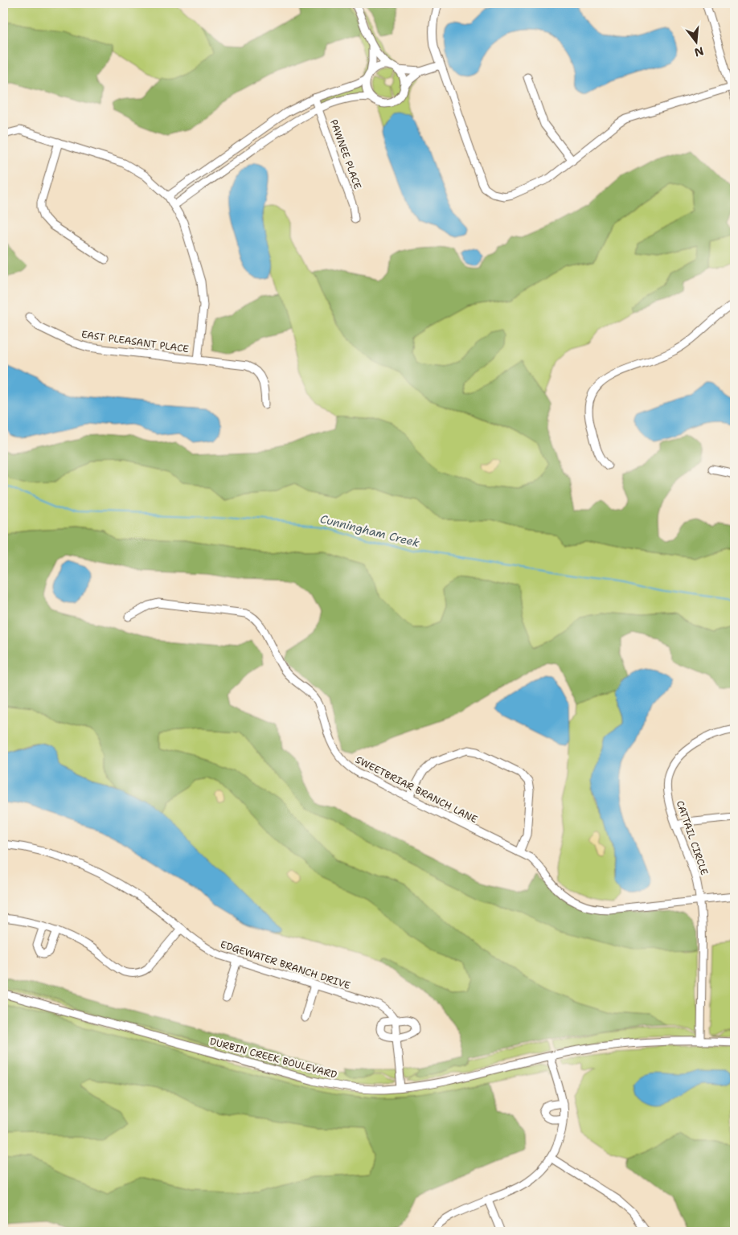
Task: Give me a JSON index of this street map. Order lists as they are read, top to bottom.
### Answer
{
  "streets": {
    "street": [
      "PAWNEE PLACE",
      "EAST PLEASANT PLACE",
      "SWEETBRIAR BRANCH LANE",
      "CATTAIL CIRCLE",
      "EDGEWATER BRANCH DRIVE",
      "DURBIN CREEK BOULEVARD"
    ]
  },
  "crossings": [
    ["SWEETBRIAR BRANCH LANE", "CATTAIL CIRCLE"],
    ["CATTAIL CIRCLE", "DURBIN CREEK BOULEVARD"]
  ],
  "water": ["Cunningham Creek"],
  "north": "bottom"
}
